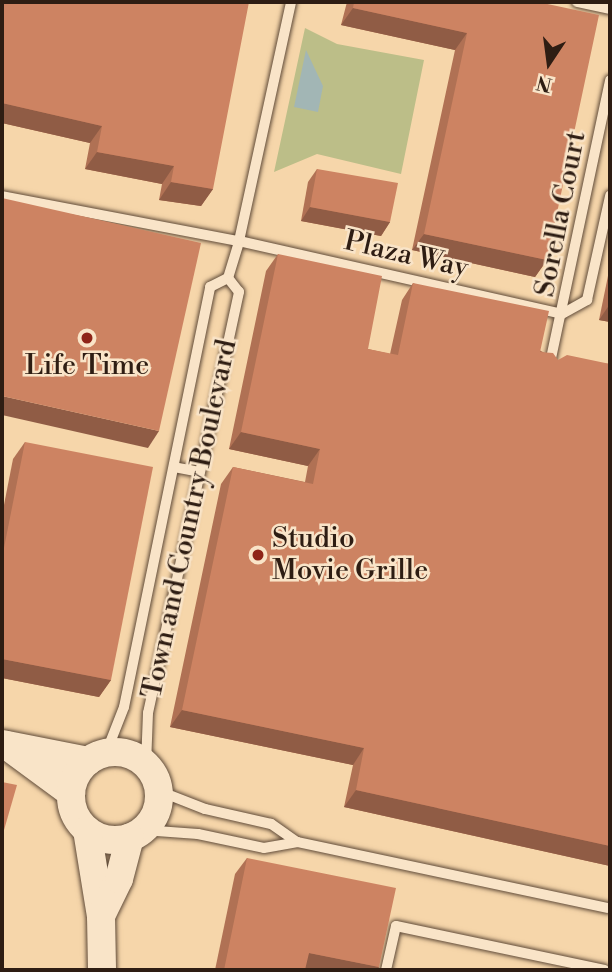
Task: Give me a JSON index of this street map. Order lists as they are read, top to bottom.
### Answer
{
  "streets": {
    "street": ["Town and Country Boulevard"],
    "lane": ["Sorella Court", "Plaza Way"]
  },
  "crossings": [
    ["Sorella Court", "Plaza Way"],
    ["Plaza Way", "Town and Country Boulevard"]
  ],
  "places": ["Life Time", "Studio Movie Grille"],
  "north": "bottom"
}
